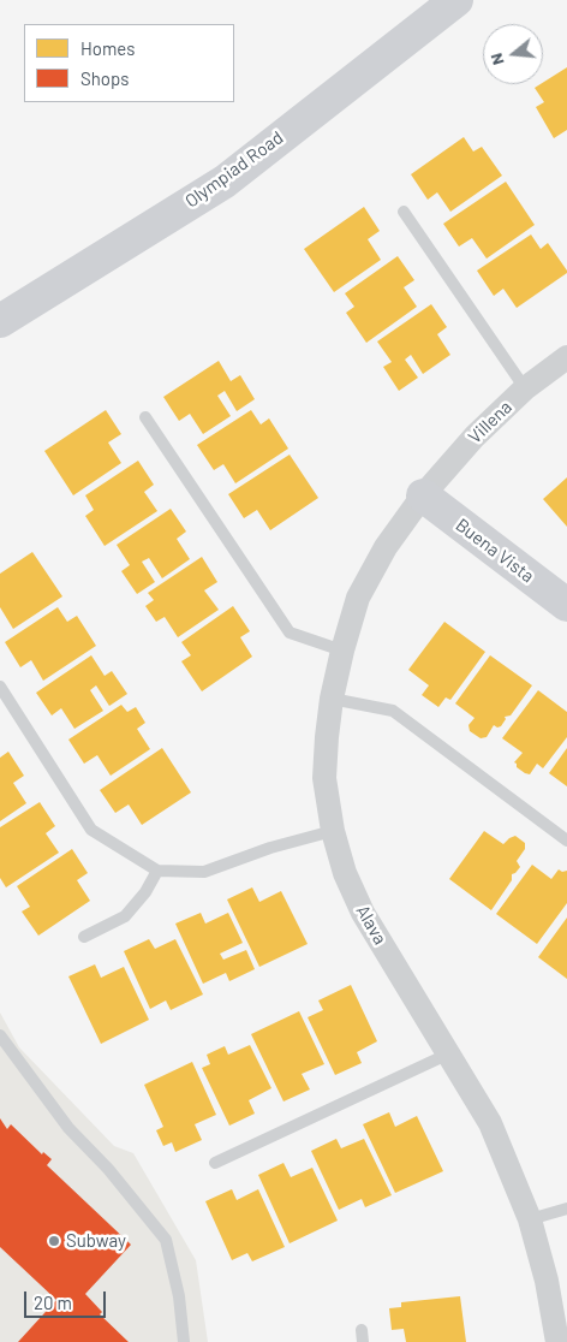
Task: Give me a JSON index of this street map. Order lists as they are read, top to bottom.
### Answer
{
  "streets": {
    "main road": ["Olympiad Road", "Buena Vista"],
    "street": ["Villena", "Alava"]
  },
  "crossings": [
    ["Villena", "Buena Vista"],
    ["Villena", "Alava"],
    ["Buena Vista", "Alava"]
  ],
  "places": ["Subway"],
  "legend": ["Homes", "Shops"],
  "scale_bar": "20 m",
  "north": "left"
}
